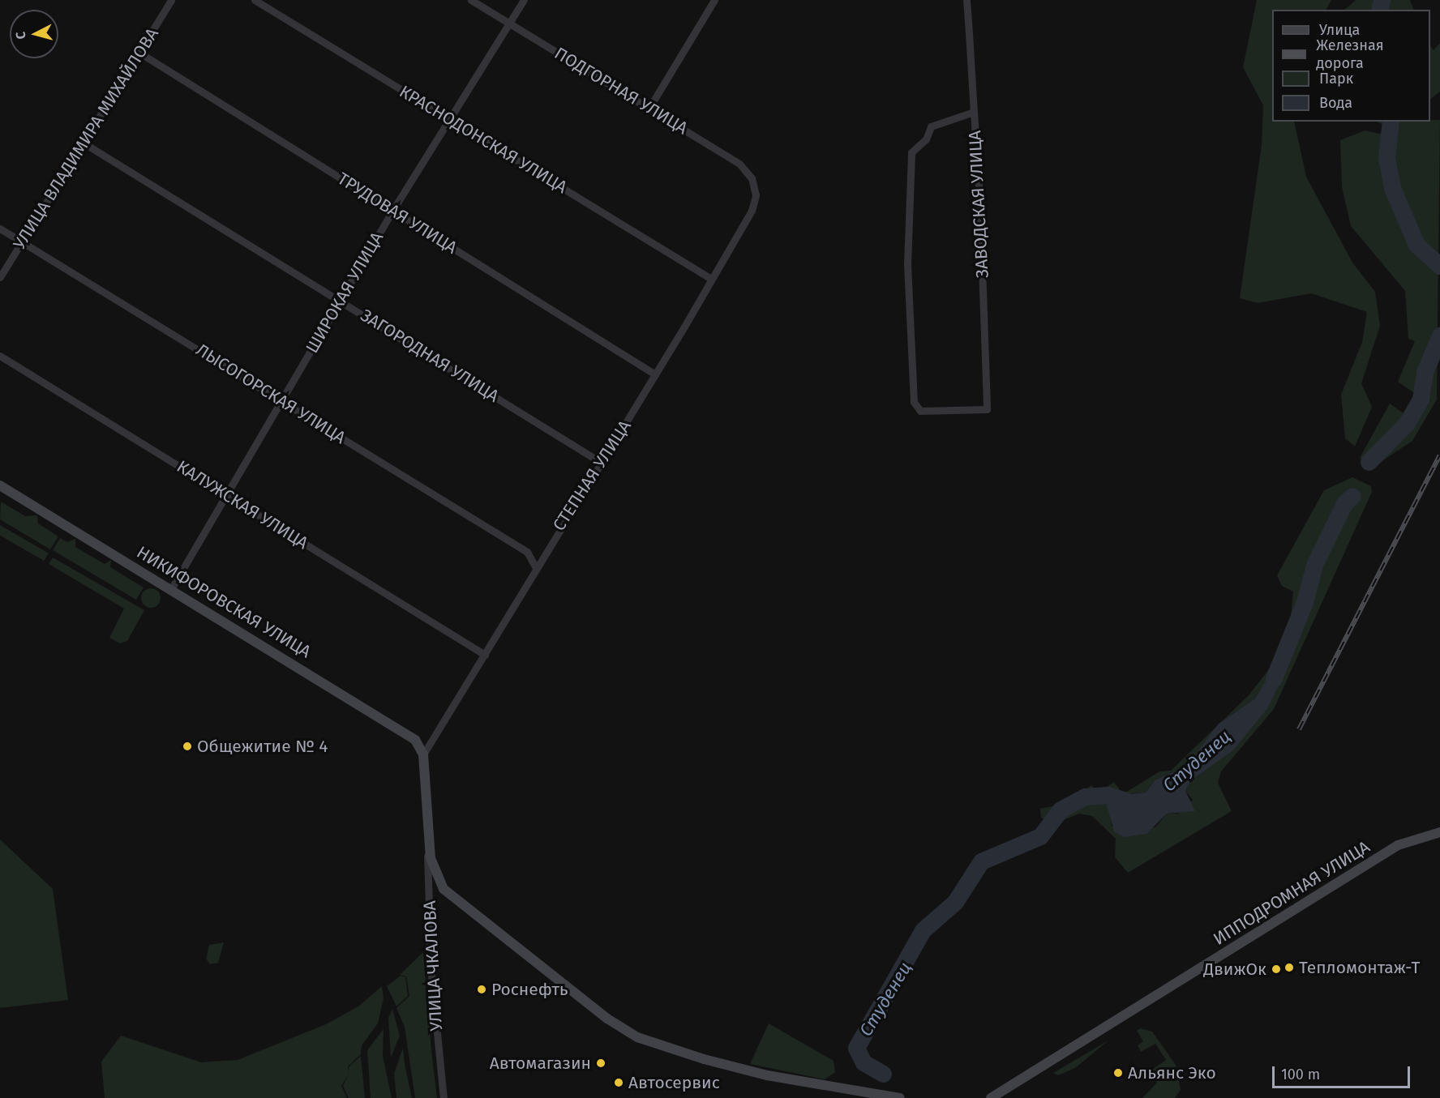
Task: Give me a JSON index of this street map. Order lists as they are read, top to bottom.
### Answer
{
  "streets": {
    "main road": ["НИКИФОРОВСКАЯ УЛИЦА", "ИППОДРОМНАЯ УЛИЦА"],
    "street": [
      "ПОДГОРНАЯ УЛИЦА",
      "УЛИЦА ВЛАДИМИРА МИХАЙЛОВА",
      "КРАСНОДОНСКАЯ УЛИЦА",
      "ЗАВОДСКАЯ УЛИЦА",
      "ТРУДОВАЯ УЛИЦА",
      "ШИРОКАЯ УЛИЦА",
      "ЗАГОРОДНАЯ УЛИЦА",
      "ЛЫСОГОРСКАЯ УЛИЦА",
      "СТЕПНАЯ УЛИЦА",
      "КАЛУЖСКАЯ УЛИЦА",
      "УЛИЦА ЧКАЛОВА"
    ]
  },
  "crossings": [
    ["ПОДГОРНАЯ УЛИЦА", "ШИРОКАЯ УЛИЦА"],
    ["ПОДГОРНАЯ УЛИЦА", "СТЕПНАЯ УЛИЦА"],
    ["УЛИЦА ВЛАДИМИРА МИХАЙЛОВА", "ТРУДОВАЯ УЛИЦА"],
    ["УЛИЦА ВЛАДИМИРА МИХАЙЛОВА", "ЗАГОРОДНАЯ УЛИЦА"],
    ["УЛИЦА ВЛАДИМИРА МИХАЙЛОВА", "ЛЫСОГОРСКАЯ УЛИЦА"],
    ["КРАСНОДОНСКАЯ УЛИЦА", "ШИРОКАЯ УЛИЦА"],
    ["КРАСНОДОНСКАЯ УЛИЦА", "СТЕПНАЯ УЛИЦА"],
    ["ТРУДОВАЯ УЛИЦА", "ШИРОКАЯ УЛИЦА"],
    ["ТРУДОВАЯ УЛИЦА", "СТЕПНАЯ УЛИЦА"],
    ["ШИРОКАЯ УЛИЦА", "ЗАГОРОДНАЯ УЛИЦА"],
    ["ШИРОКАЯ УЛИЦА", "ЛЫСОГОРСКАЯ УЛИЦА"],
    ["ШИРОКАЯ УЛИЦА", "КАЛУЖСКАЯ УЛИЦА"],
    ["ШИРОКАЯ УЛИЦА", "НИКИФОРОВСКАЯ УЛИЦА"],
    ["ЗАГОРОДНАЯ УЛИЦА", "СТЕПНАЯ УЛИЦА"],
    ["ЛЫСОГОРСКАЯ УЛИЦА", "СТЕПНАЯ УЛИЦА"],
    ["СТЕПНАЯ УЛИЦА", "КАЛУЖСКАЯ УЛИЦА"],
    ["СТЕПНАЯ УЛИЦА", "НИКИФОРОВСКАЯ УЛИЦА"]
  ],
  "water": ["Студенец"],
  "places": [
    "Общежитие № 4",
    "Тепломонтаж-Т",
    "ДвижОк",
    "Роснефть",
    "Автомагазин",
    "Альянс Эко",
    "Автосервис"
  ],
  "legend": [
    "Улица",
    "Железная дорога",
    "Парк",
    "Вода"
  ],
  "scale_bar": "100 m",
  "north": "left"
}
